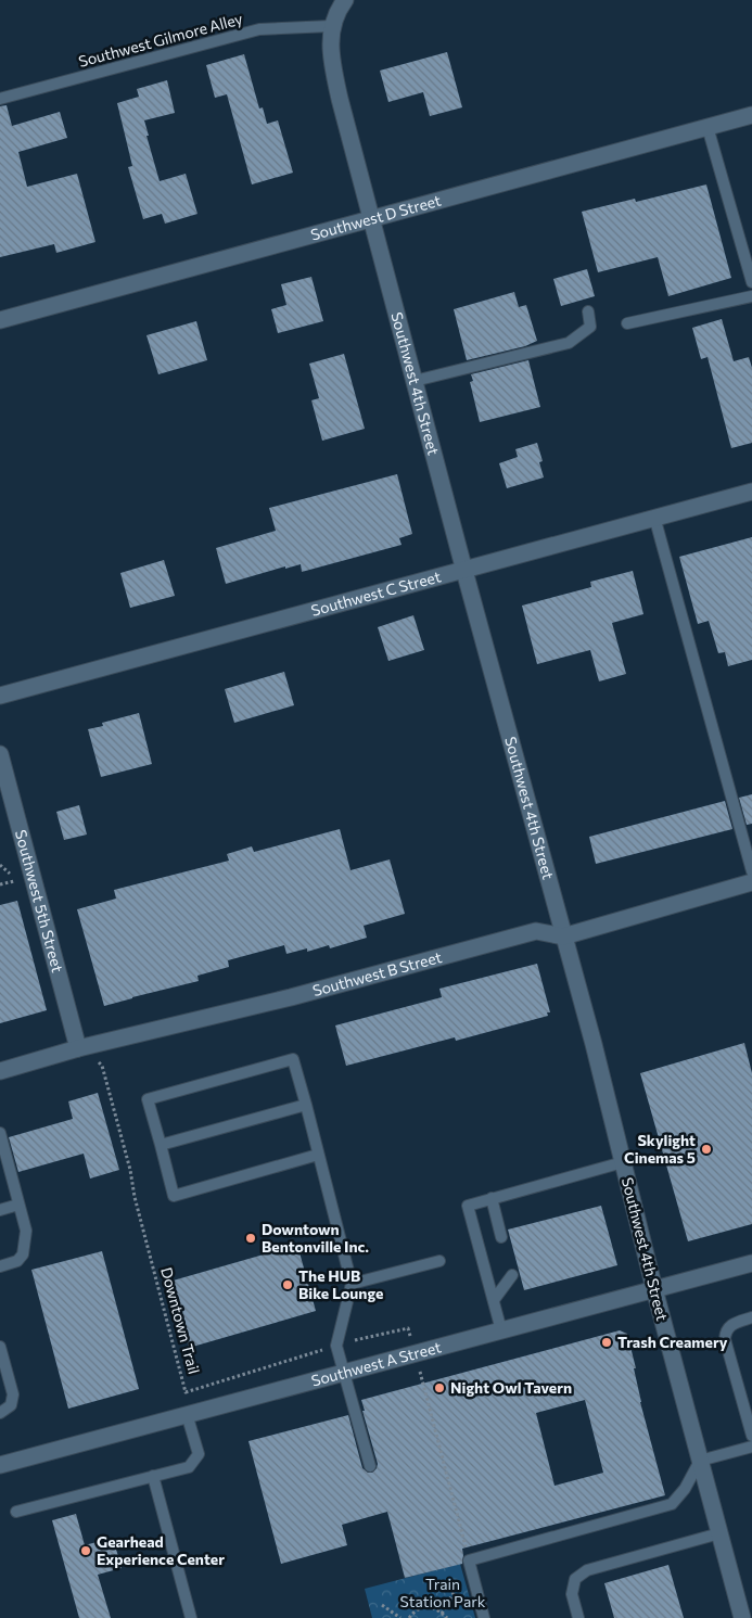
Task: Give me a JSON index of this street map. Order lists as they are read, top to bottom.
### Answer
{
  "streets": {
    "street": [
      "Southwest D Street",
      "Southwest 4th Street",
      "Southwest C Street",
      "Southwest 5th Street",
      "Southwest B Street",
      "Southwest A Street"
    ],
    "lane": ["Southwest Gilmore Alley"],
    "path": ["Downtown Trail"]
  },
  "crossings": [
    ["Southwest Gilmore Alley", "Southwest 4th Street"],
    ["Southwest D Street", "Southwest 4th Street"],
    ["Southwest 4th Street", "Southwest C Street"],
    ["Southwest 4th Street", "Southwest B Street"],
    ["Southwest 4th Street", "Southwest A Street"],
    ["Southwest 5th Street", "Southwest B Street"],
    ["Southwest 5th Street", "Downtown Trail"],
    ["Southwest B Street", "Downtown Trail"]
  ],
  "parks": ["Train Station Park"],
  "places": [
    "Skylight Cinemas 5",
    "Downtown Bentonville Inc.",
    "The HUB Bike Lounge",
    "Trash Creamery",
    "Night Owl Tavern",
    "Gearhead Experience Center"
  ]
}
